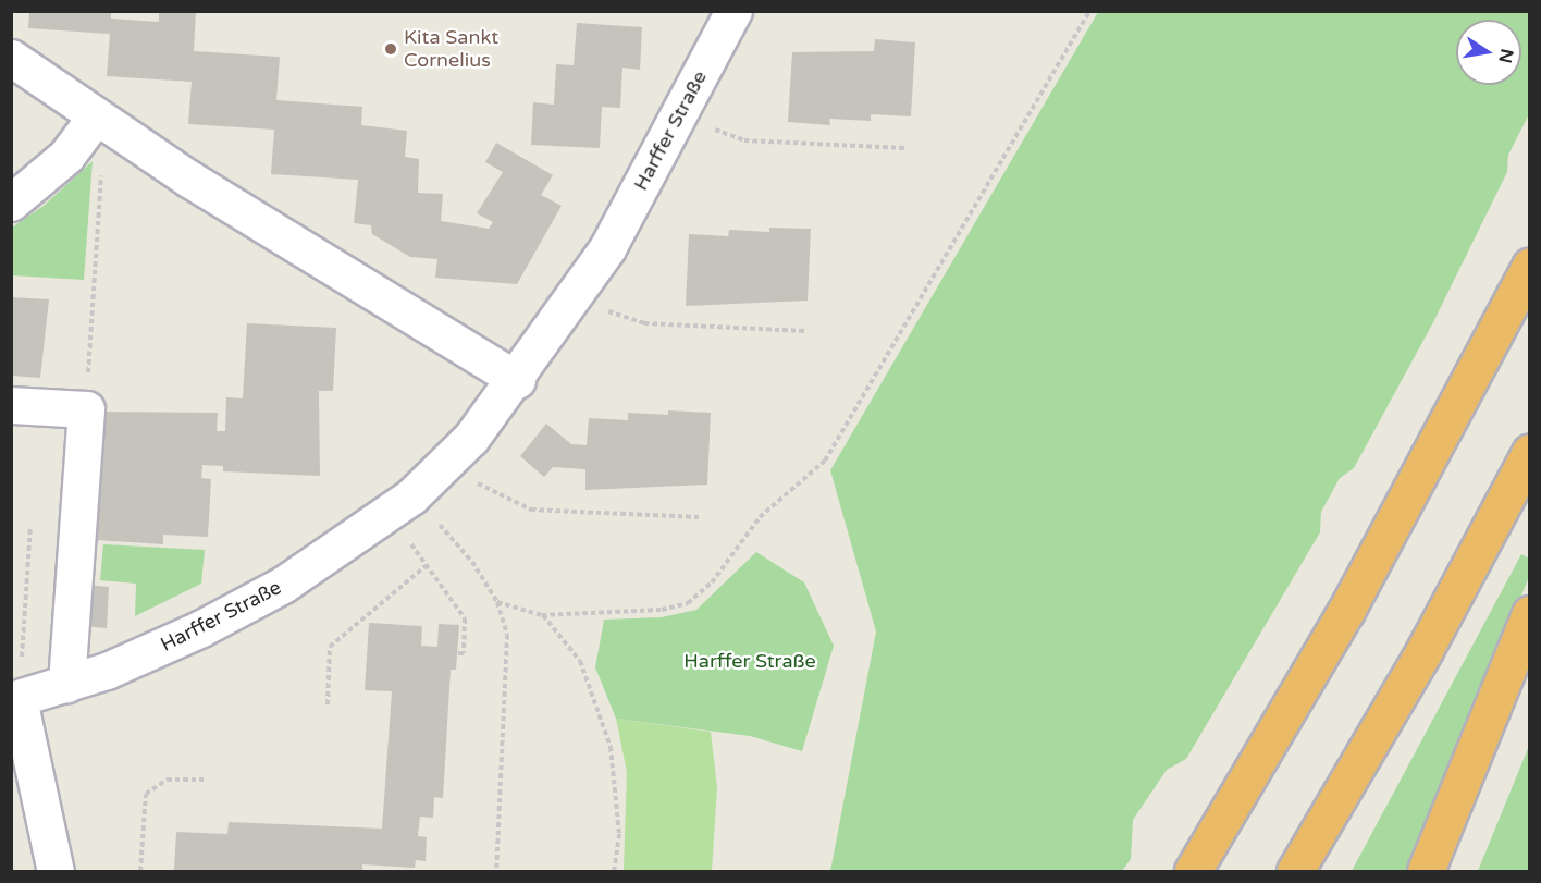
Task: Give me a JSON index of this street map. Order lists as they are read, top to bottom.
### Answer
{
  "streets": {
    "street": ["Harffer Straße"]
  },
  "parks": ["Harffer Straße"],
  "places": ["Kita Sankt Cornelius"],
  "north": "right"
}
